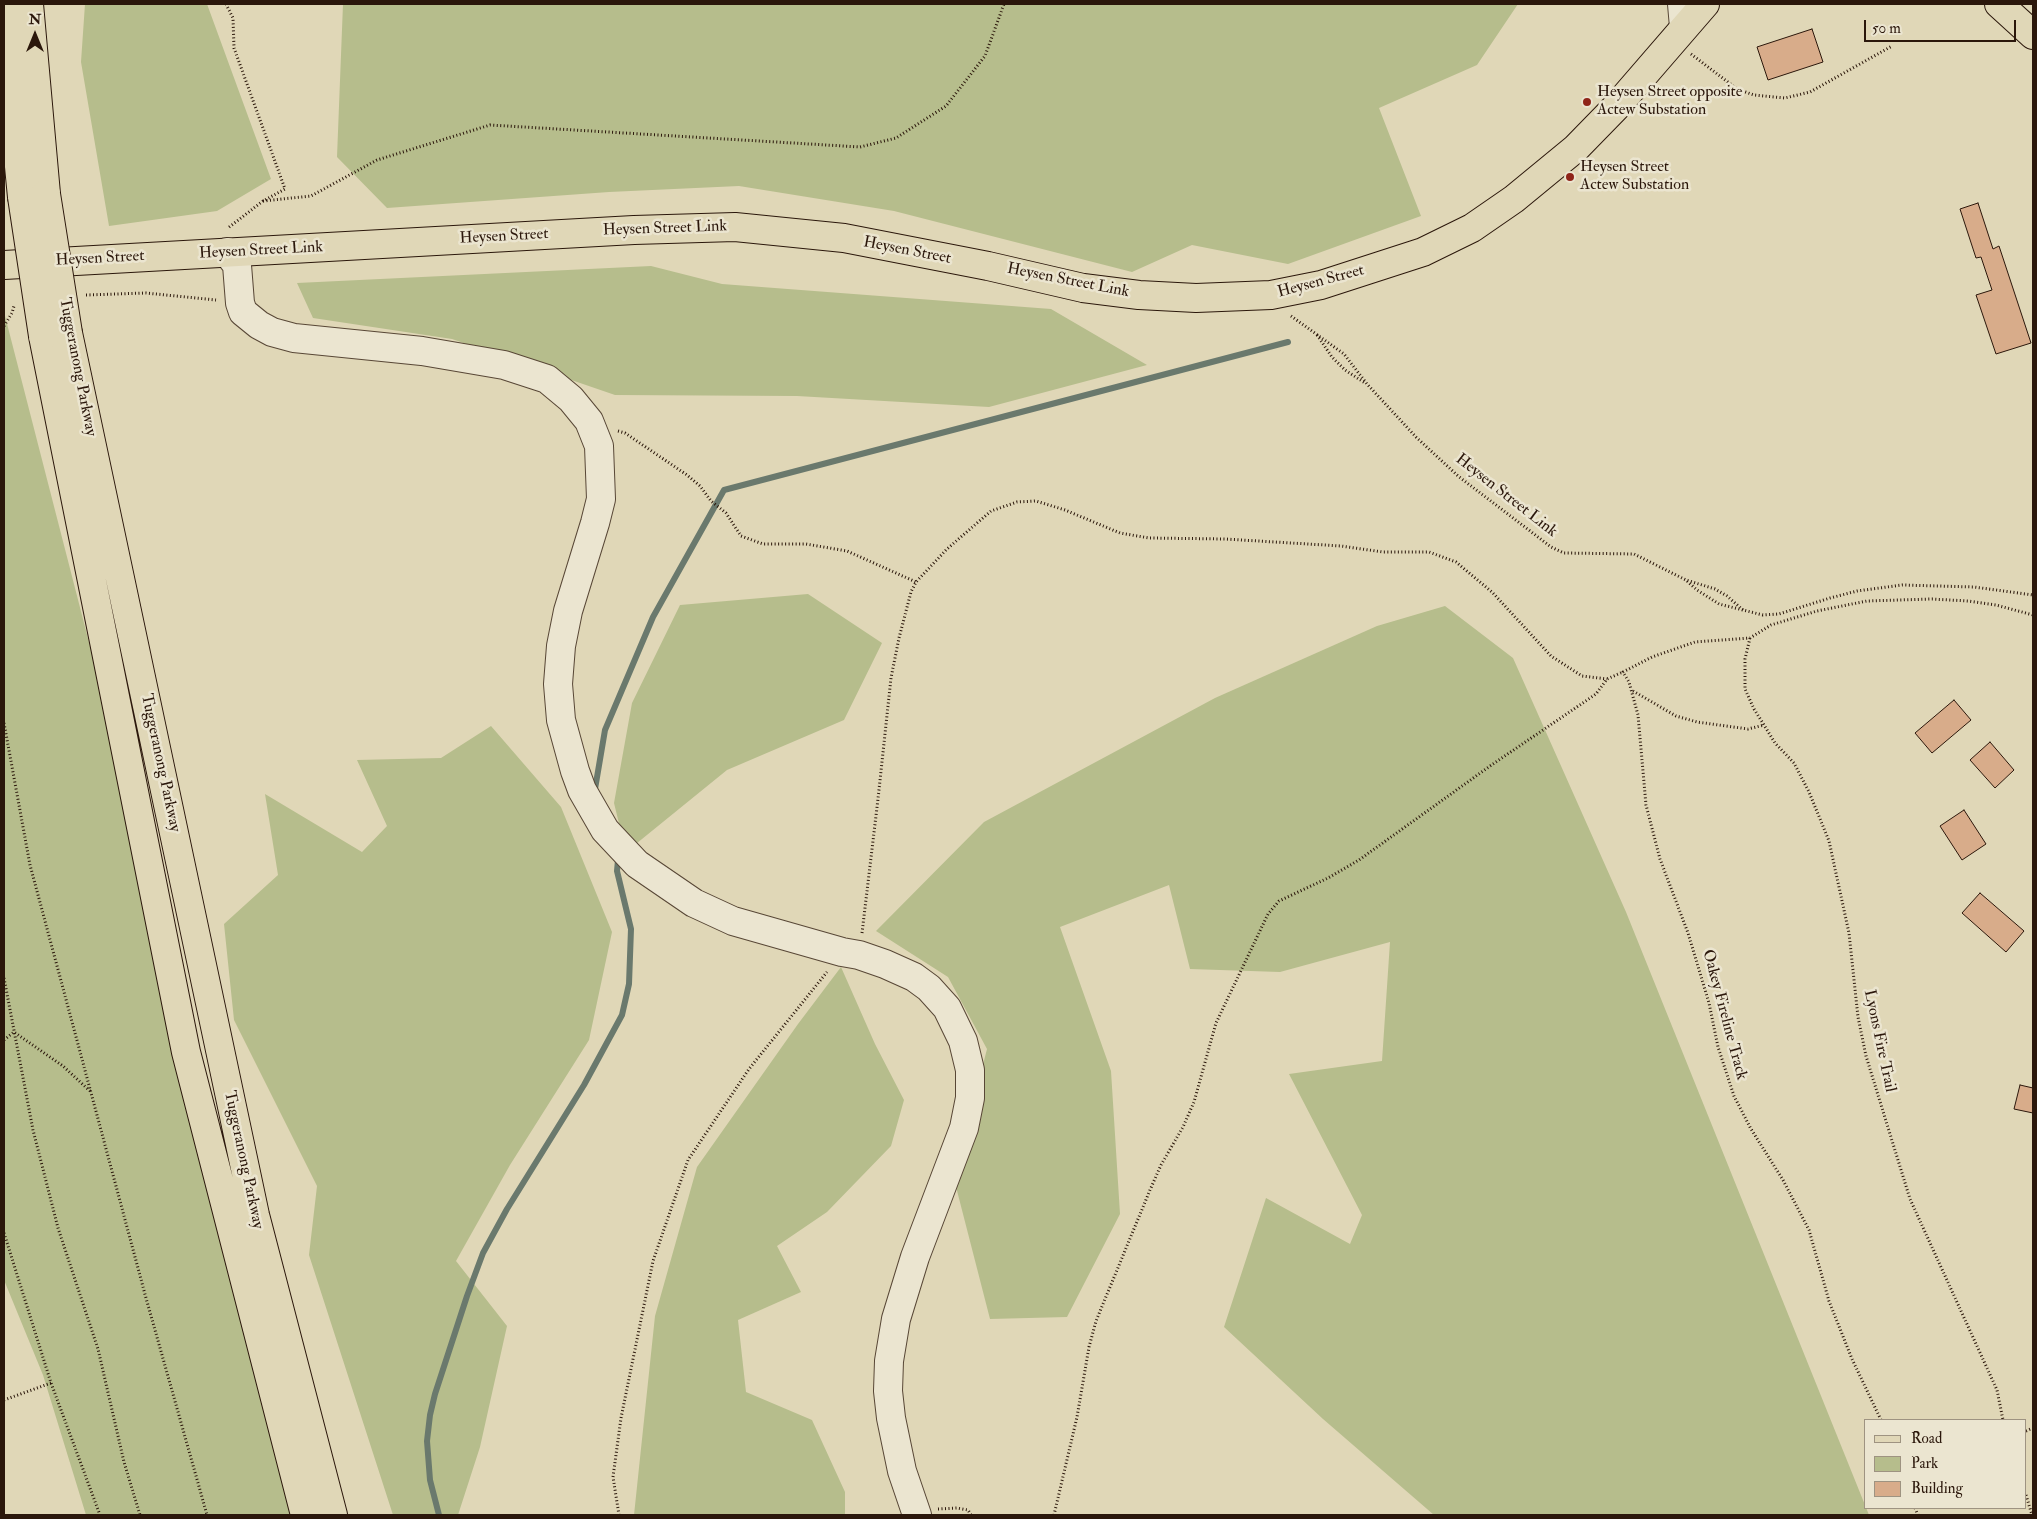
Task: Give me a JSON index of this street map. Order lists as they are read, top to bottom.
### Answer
{
  "streets": {
    "main road": ["Heysen Street", "Tuggeranong Parkway"],
    "path": ["Heysen Street Link", "Oakey Fireline Track", "Lyons Fire Trail"]
  },
  "places": ["Heysen Street opposite Actew Substation", "Heysen Street Actew Substation"],
  "legend": ["Road", "Park", "Building"],
  "scale_bar": "50 m",
  "north": "top"
}
